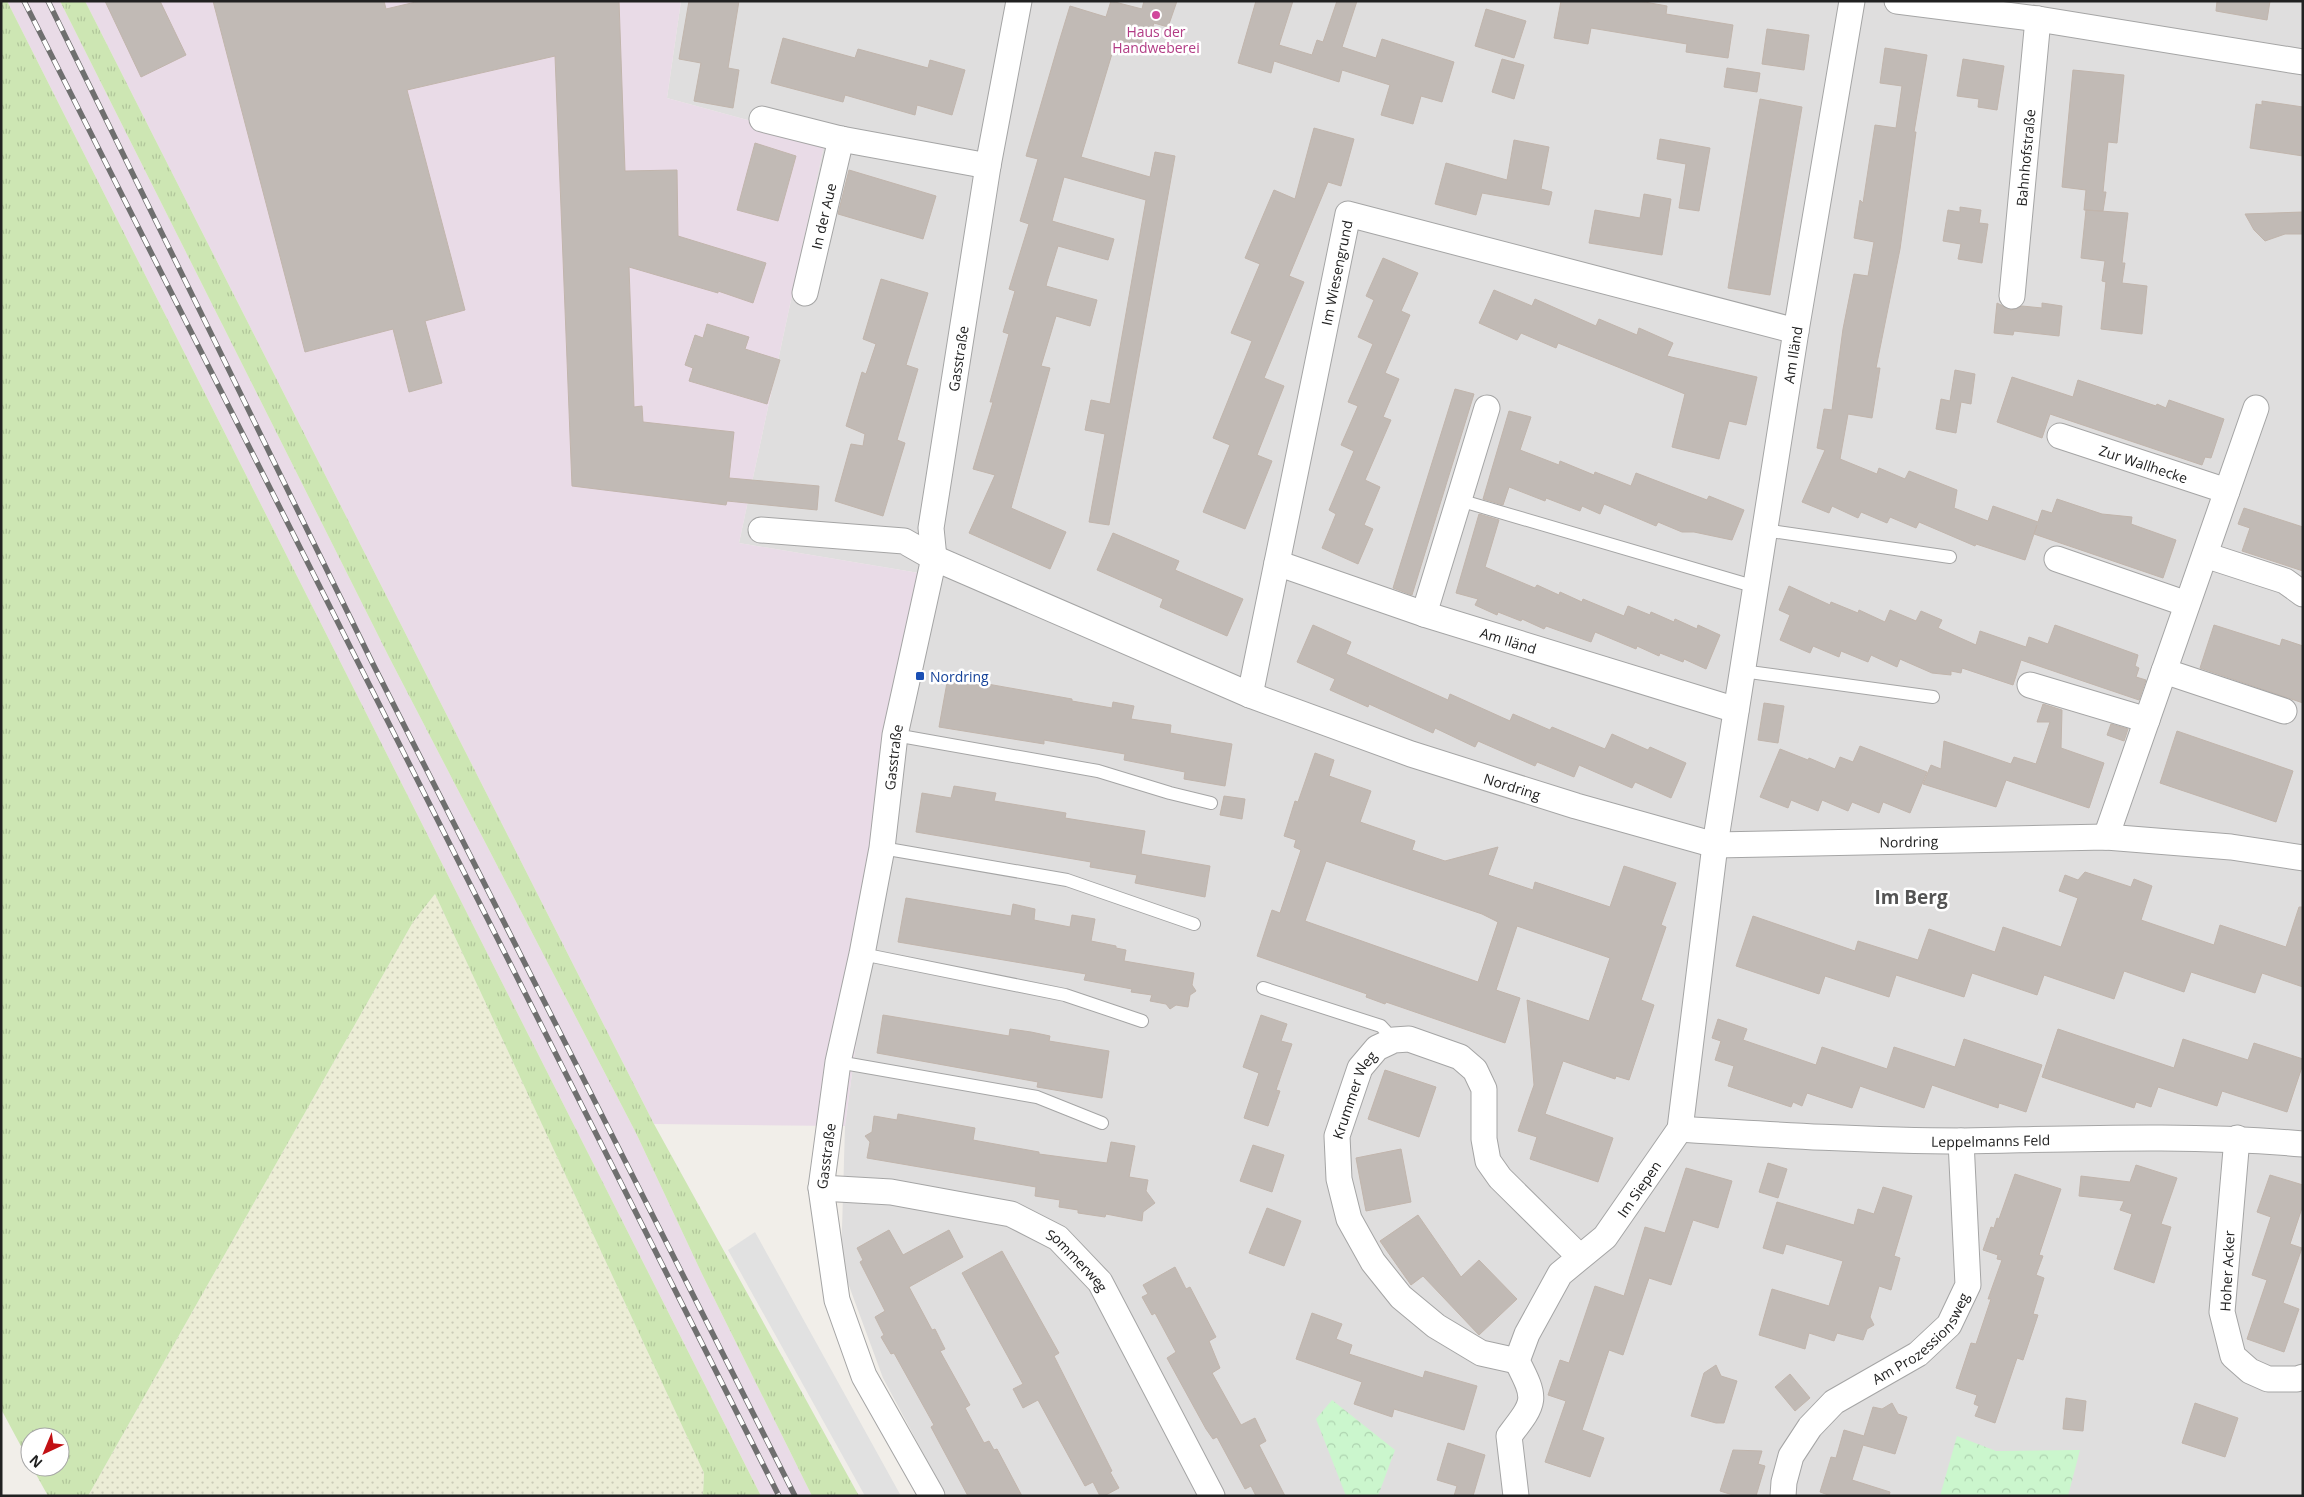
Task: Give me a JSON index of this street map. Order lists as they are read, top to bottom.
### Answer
{
  "streets": {
    "street": [
      "Bahnhofstraße",
      "In der Aue",
      "Im Wiesengrund",
      "Am Iländ",
      "Gasstraße",
      "Zur Wallhecke",
      "Nordring",
      "Krummer Weg",
      "Leppelmanns Feld",
      "Im Siepen",
      "Sommerweg",
      "Hoher Acker",
      "Am Prozessionsweg"
    ]
  },
  "crossings": [
    ["Im Wiesengrund", "Am Iländ"],
    ["Im Wiesengrund", "Nordring"],
    ["Am Iländ", "Nordring"],
    ["Am Iländ", "Im Siepen"],
    ["Gasstraße", "Nordring"],
    ["Gasstraße", "Sommerweg"],
    ["Nordring", "Im Siepen"],
    ["Krummer Weg", "Im Siepen"],
    ["Leppelmanns Feld", "Im Siepen"],
    ["Leppelmanns Feld", "Hoher Acker"],
    ["Leppelmanns Feld", "Am Prozessionsweg"]
  ],
  "districts": ["Im Berg"],
  "places": {
    "other": ["Haus der Handweberei"],
    "transit": ["Nordring"]
  },
  "north": "bottom left"
}
